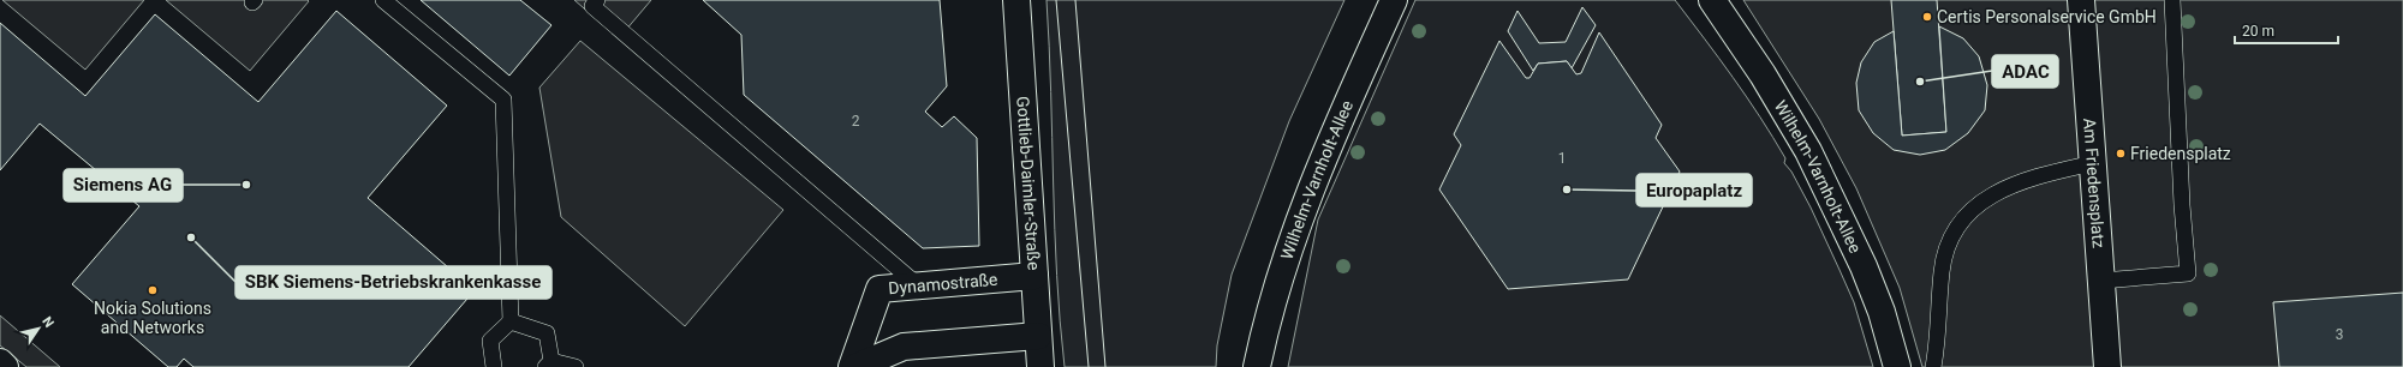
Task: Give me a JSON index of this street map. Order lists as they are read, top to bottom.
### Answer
{
  "streets": {
    "street": [
      "Wilhelm-Varnholt-Allee",
      "Gottlieb-Daimler-Straße",
      "Am Friedensplatz",
      "Dynamostraße"
    ]
  },
  "crossings": [
    ["Gottlieb-Daimler-Straße", "Dynamostraße"]
  ],
  "places": [
    "Certis Personalservice GmbH",
    "ADAC",
    "Friedensplatz",
    "Siemens AG",
    "Europaplatz",
    "SBK Siemens-Betriebskrankenkasse",
    "Nokia Solutions and Networks"
  ],
  "house_numbers": ["2", "1", "3"],
  "scale_bar": "20 m",
  "north": "top right"
}
